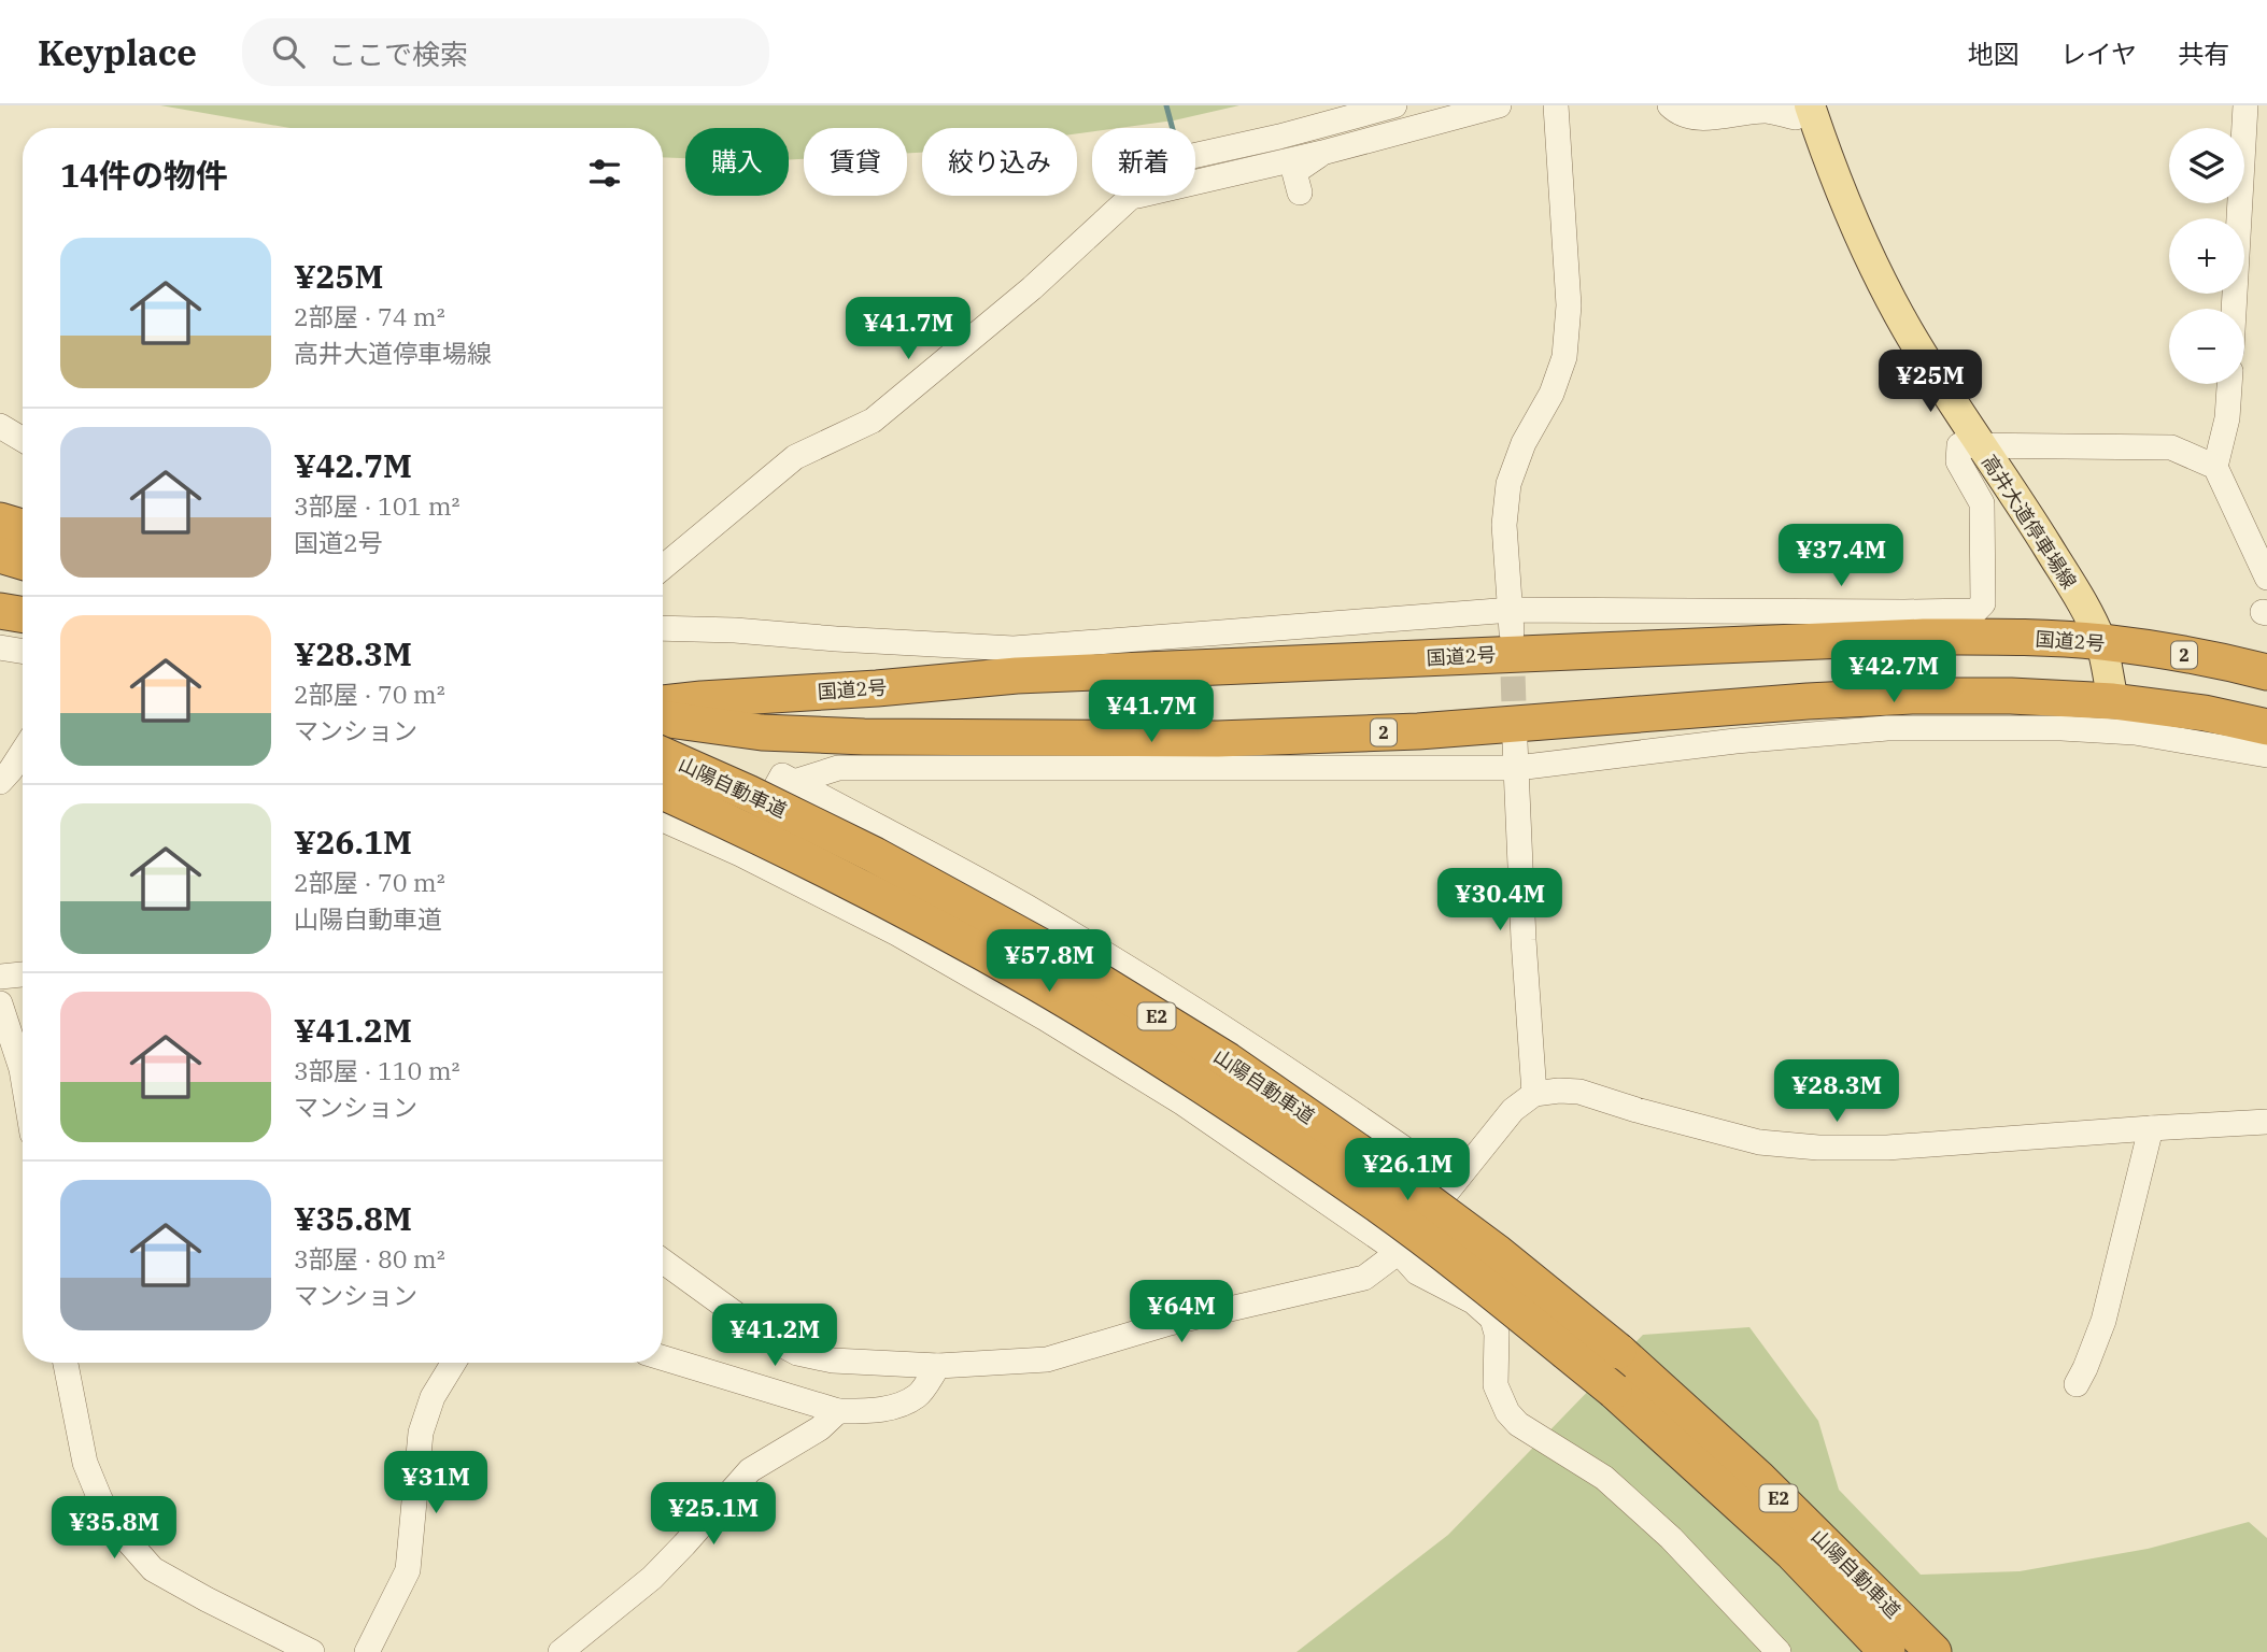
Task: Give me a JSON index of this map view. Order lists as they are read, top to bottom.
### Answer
{
  "streets": {
    "highway": [
      "国道2号",
      "2",
      "山陽自動車道",
      "E2"
    ],
    "main road": ["高井大道停車場線"]
  },
  "crossings": [
    ["高井大道停車場線", "国道2号"],
    ["高井大道停車場線", "2"]
  ],
  "page": {
    "header": "Keyplace",
    "search": "ここで検索",
    "nav": ["地図", "レイヤ", "共有"],
    "map_buttons": ["+", "−"],
    "chip": [
      "購入",
      "賃貸",
      "絞り込み",
      "新着"
    ],
    "heading": "14件の物件",
    "list": [
      {
        "name": "¥25M",
        "note": "2部屋 · 74 m² · 高井大道停車場線"
      },
      {
        "name": "¥42.7M",
        "note": "3部屋 · 101 m² · 国道2号"
      },
      {
        "name": "¥28.3M",
        "note": "2部屋 · 70 m² · マンション"
      },
      {
        "name": "¥26.1M",
        "note": "2部屋 · 70 m² · 山陽自動車道"
      },
      {
        "name": "¥41.2M",
        "note": "3部屋 · 110 m² · マンション"
      },
      {
        "name": "¥35.8M",
        "note": "3部屋 · 80 m² · マンション"
      }
    ],
    "price": [
      "¥41.7M",
      "¥25M",
      "¥37.4M",
      "¥42.7M",
      "¥41.7M",
      "¥30.4M",
      "¥57.8M",
      "¥28.3M",
      "¥26.1M",
      "¥64M",
      "¥41.2M",
      "¥31M",
      "¥25.1M",
      "¥35.8M"
    ]
  }
}
